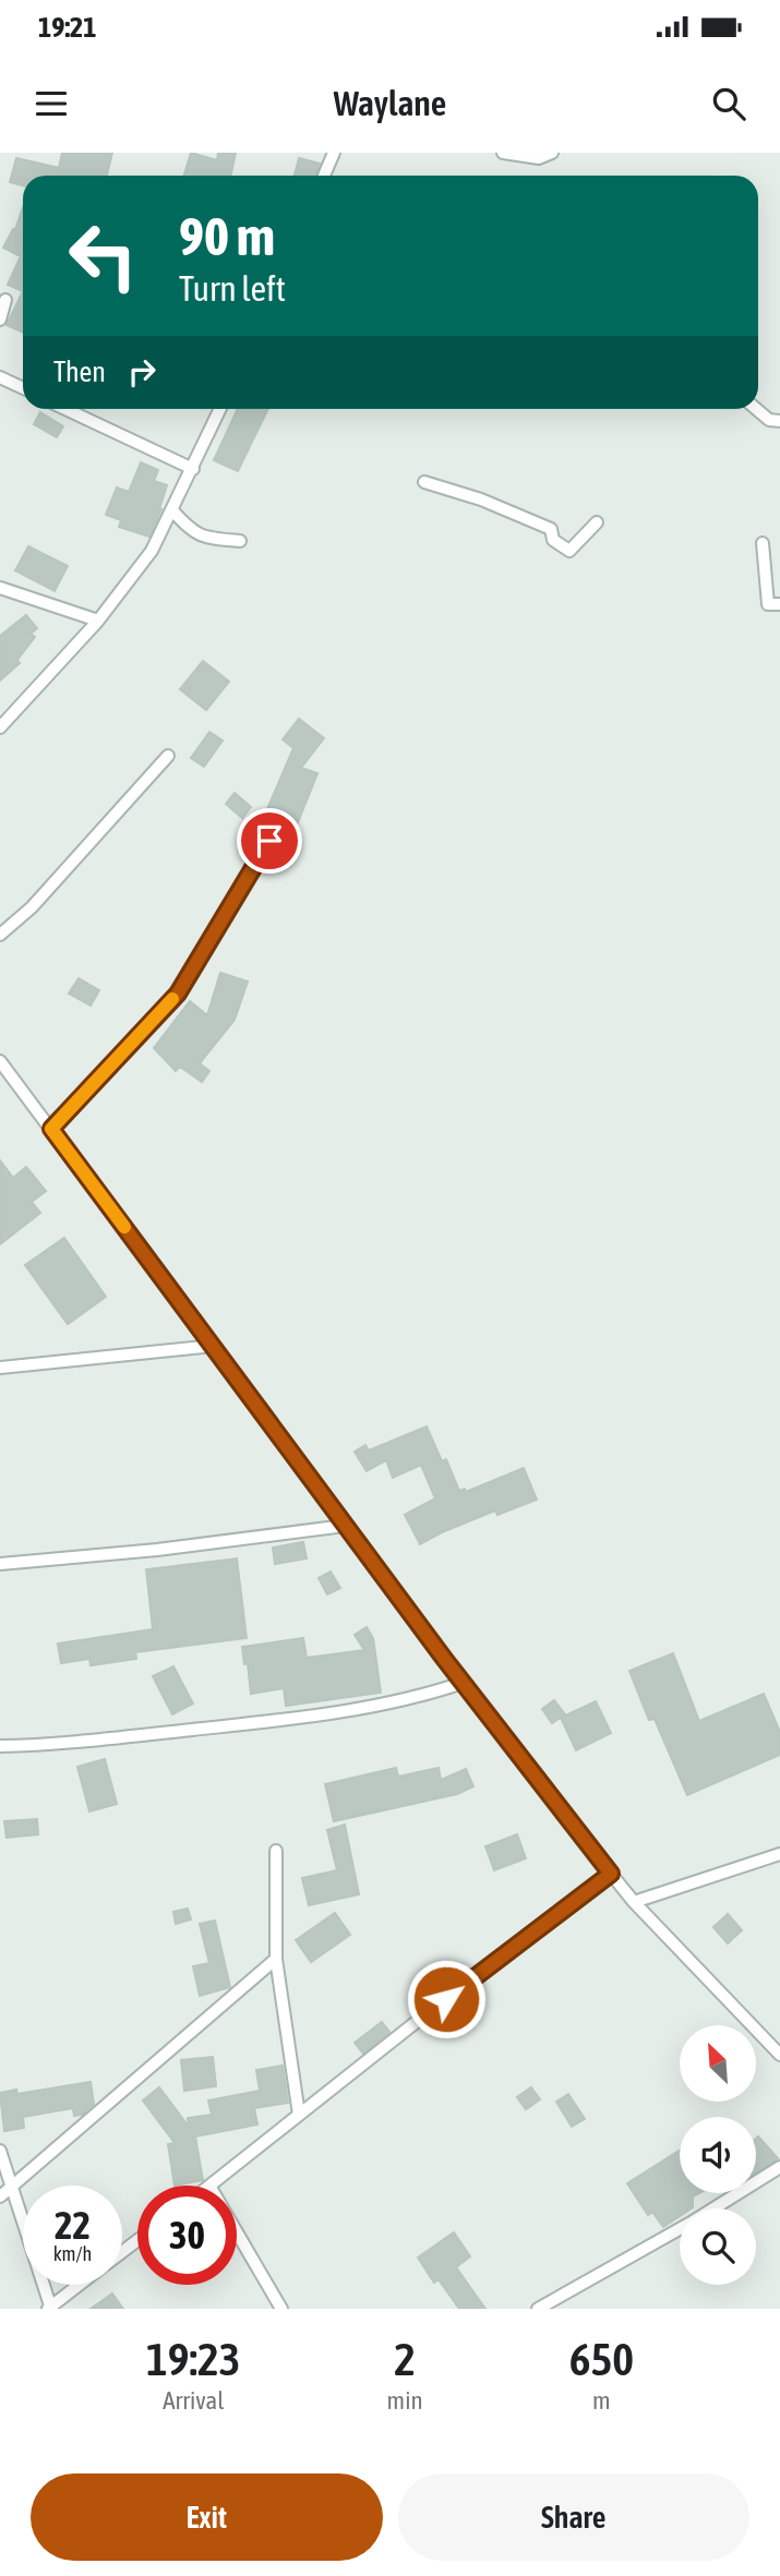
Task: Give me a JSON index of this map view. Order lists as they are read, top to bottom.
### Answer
{
  "north": "top left",
  "page": {
    "status": "19:21",
    "header": "Waylane",
    "turn": ["90 m", "Turn left"],
    "then": "Then",
    "speed": "22 km/h",
    "limit": "30",
    "eta": [
      "19:23",
      "Arrival",
      "2",
      "min",
      "650",
      "m"
    ],
    "buttons": ["Exit", "Share"]
  }
}
